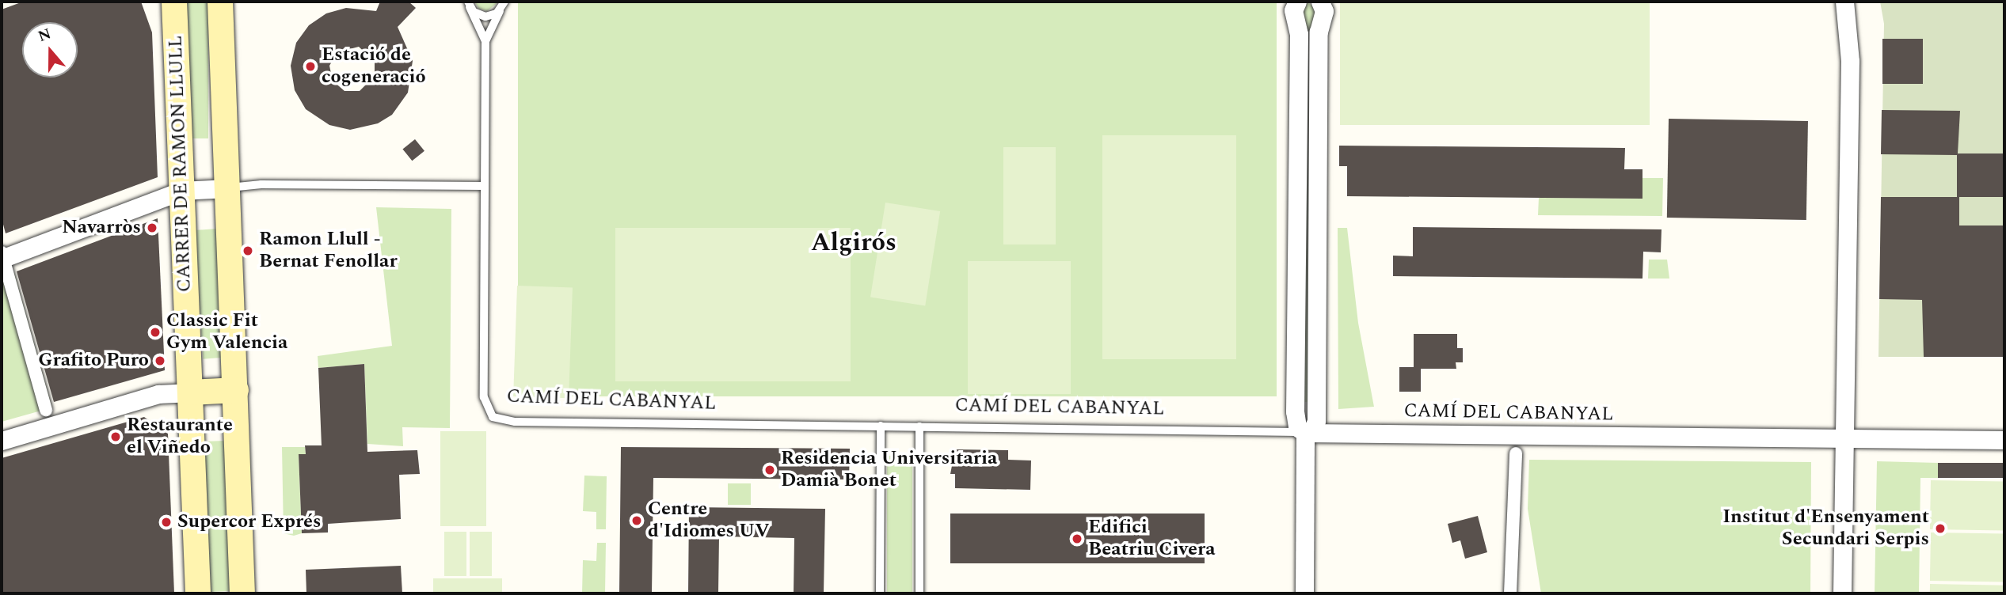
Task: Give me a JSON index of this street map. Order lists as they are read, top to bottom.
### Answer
{
  "streets": {
    "main road": ["CARRER DE RAMON LLULL"],
    "street": ["CAMÍ DEL CABANYAL"]
  },
  "districts": ["Algirós"],
  "places": [
    "Estació de cogeneració",
    "Navarròs",
    "Ramon Llull - Bernat Fenollar",
    "Classic Fit Gym Valencia",
    "Grafito Puro",
    "Restaurante el Viñedo",
    "Residencia Universitaria Damià Bonet",
    "Centre d'Idiomes UV",
    "Supercor Exprés",
    "Institut d'Ensenyament Secundari Serpis",
    "Edifici Beatriu Civera"
  ],
  "north": "top"
}
